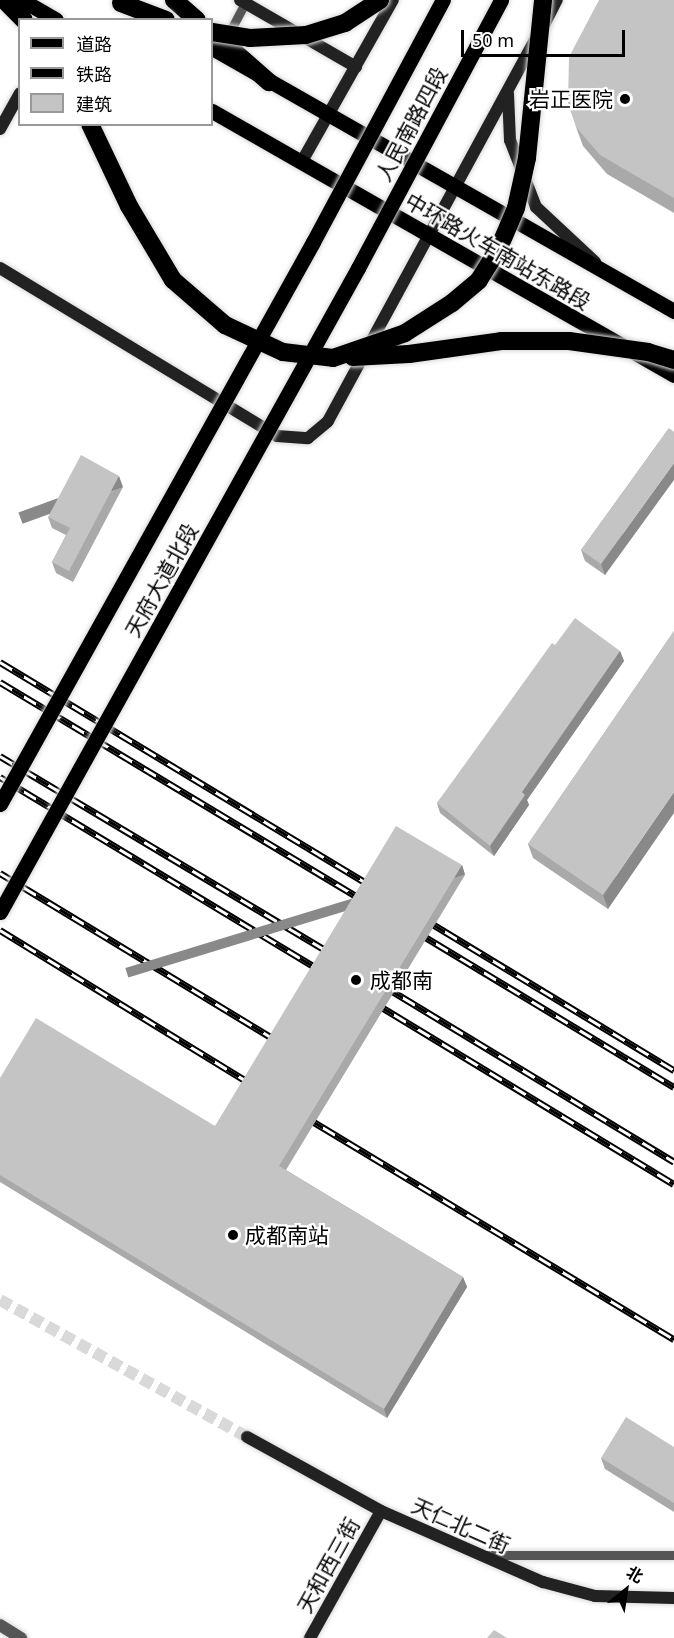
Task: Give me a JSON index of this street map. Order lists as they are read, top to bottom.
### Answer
{
  "streets": {
    "main road": ["人民南路四段", "中环路火车南站东路段", "天府大道北段"],
    "street": ["天仁北二街", "天和西三街"]
  },
  "crossings": [
    ["人民南路四段", "天府大道北段"],
    ["天仁北二街", "天和西三街"]
  ],
  "places": ["岩正医院", "成都南", "成都南站"],
  "legend": ["道路", "铁路", "建筑"],
  "scale_bar": "50 m",
  "north": "top right"
}
